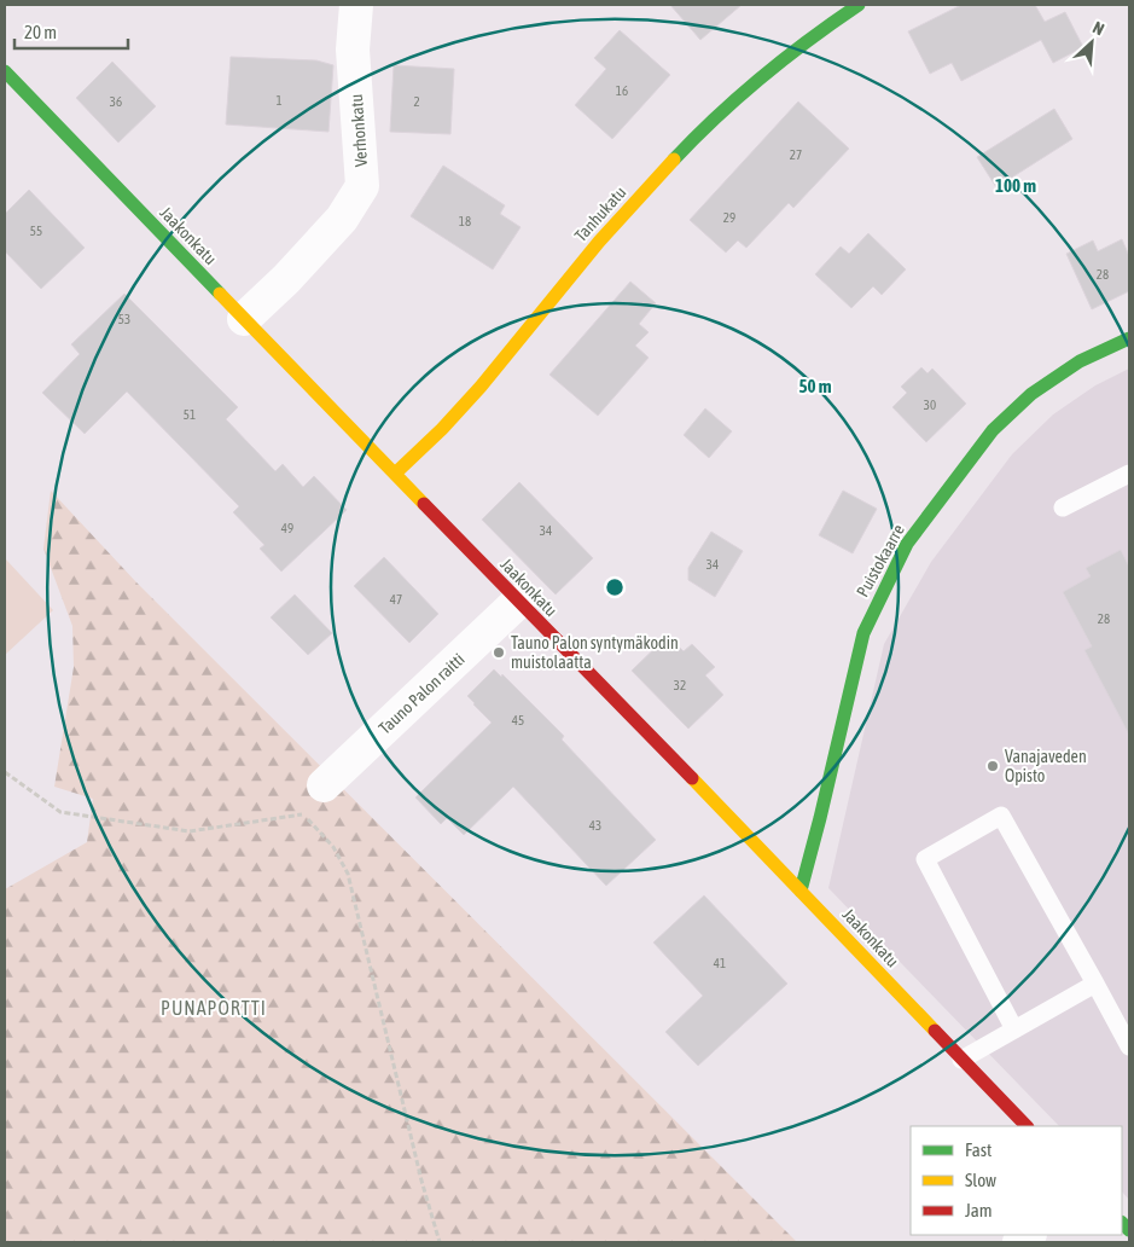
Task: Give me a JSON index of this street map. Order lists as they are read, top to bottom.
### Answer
{
  "streets": {
    "street": [
      "Verhonkatu",
      "Tanhukatu",
      "Jaakonkatu",
      "Puistokaarre",
      "Tauno Palon raitti"
    ]
  },
  "crossings": [
    ["Verhonkatu", "Jaakonkatu"],
    ["Tanhukatu", "Jaakonkatu"],
    ["Jaakonkatu", "Puistokaarre"],
    ["Jaakonkatu", "Tauno Palon raitti"]
  ],
  "districts": ["PUNAPORTTI"],
  "places": ["Tauno Palon syntymäkodin muistolaatta", "Vanajaveden Opisto"],
  "house_numbers": [
    "16",
    "1",
    "36",
    "2",
    "27",
    "29",
    "18",
    "55",
    "28",
    "53",
    "30",
    "51",
    "49",
    "34",
    "34",
    "47",
    "28",
    "32",
    "45",
    "43",
    "41"
  ],
  "legend": ["Fast", "Slow", "Jam"],
  "scale_bar": "20 m",
  "north": "top right",
  "rings": ["100 m", "50 m"]
}
